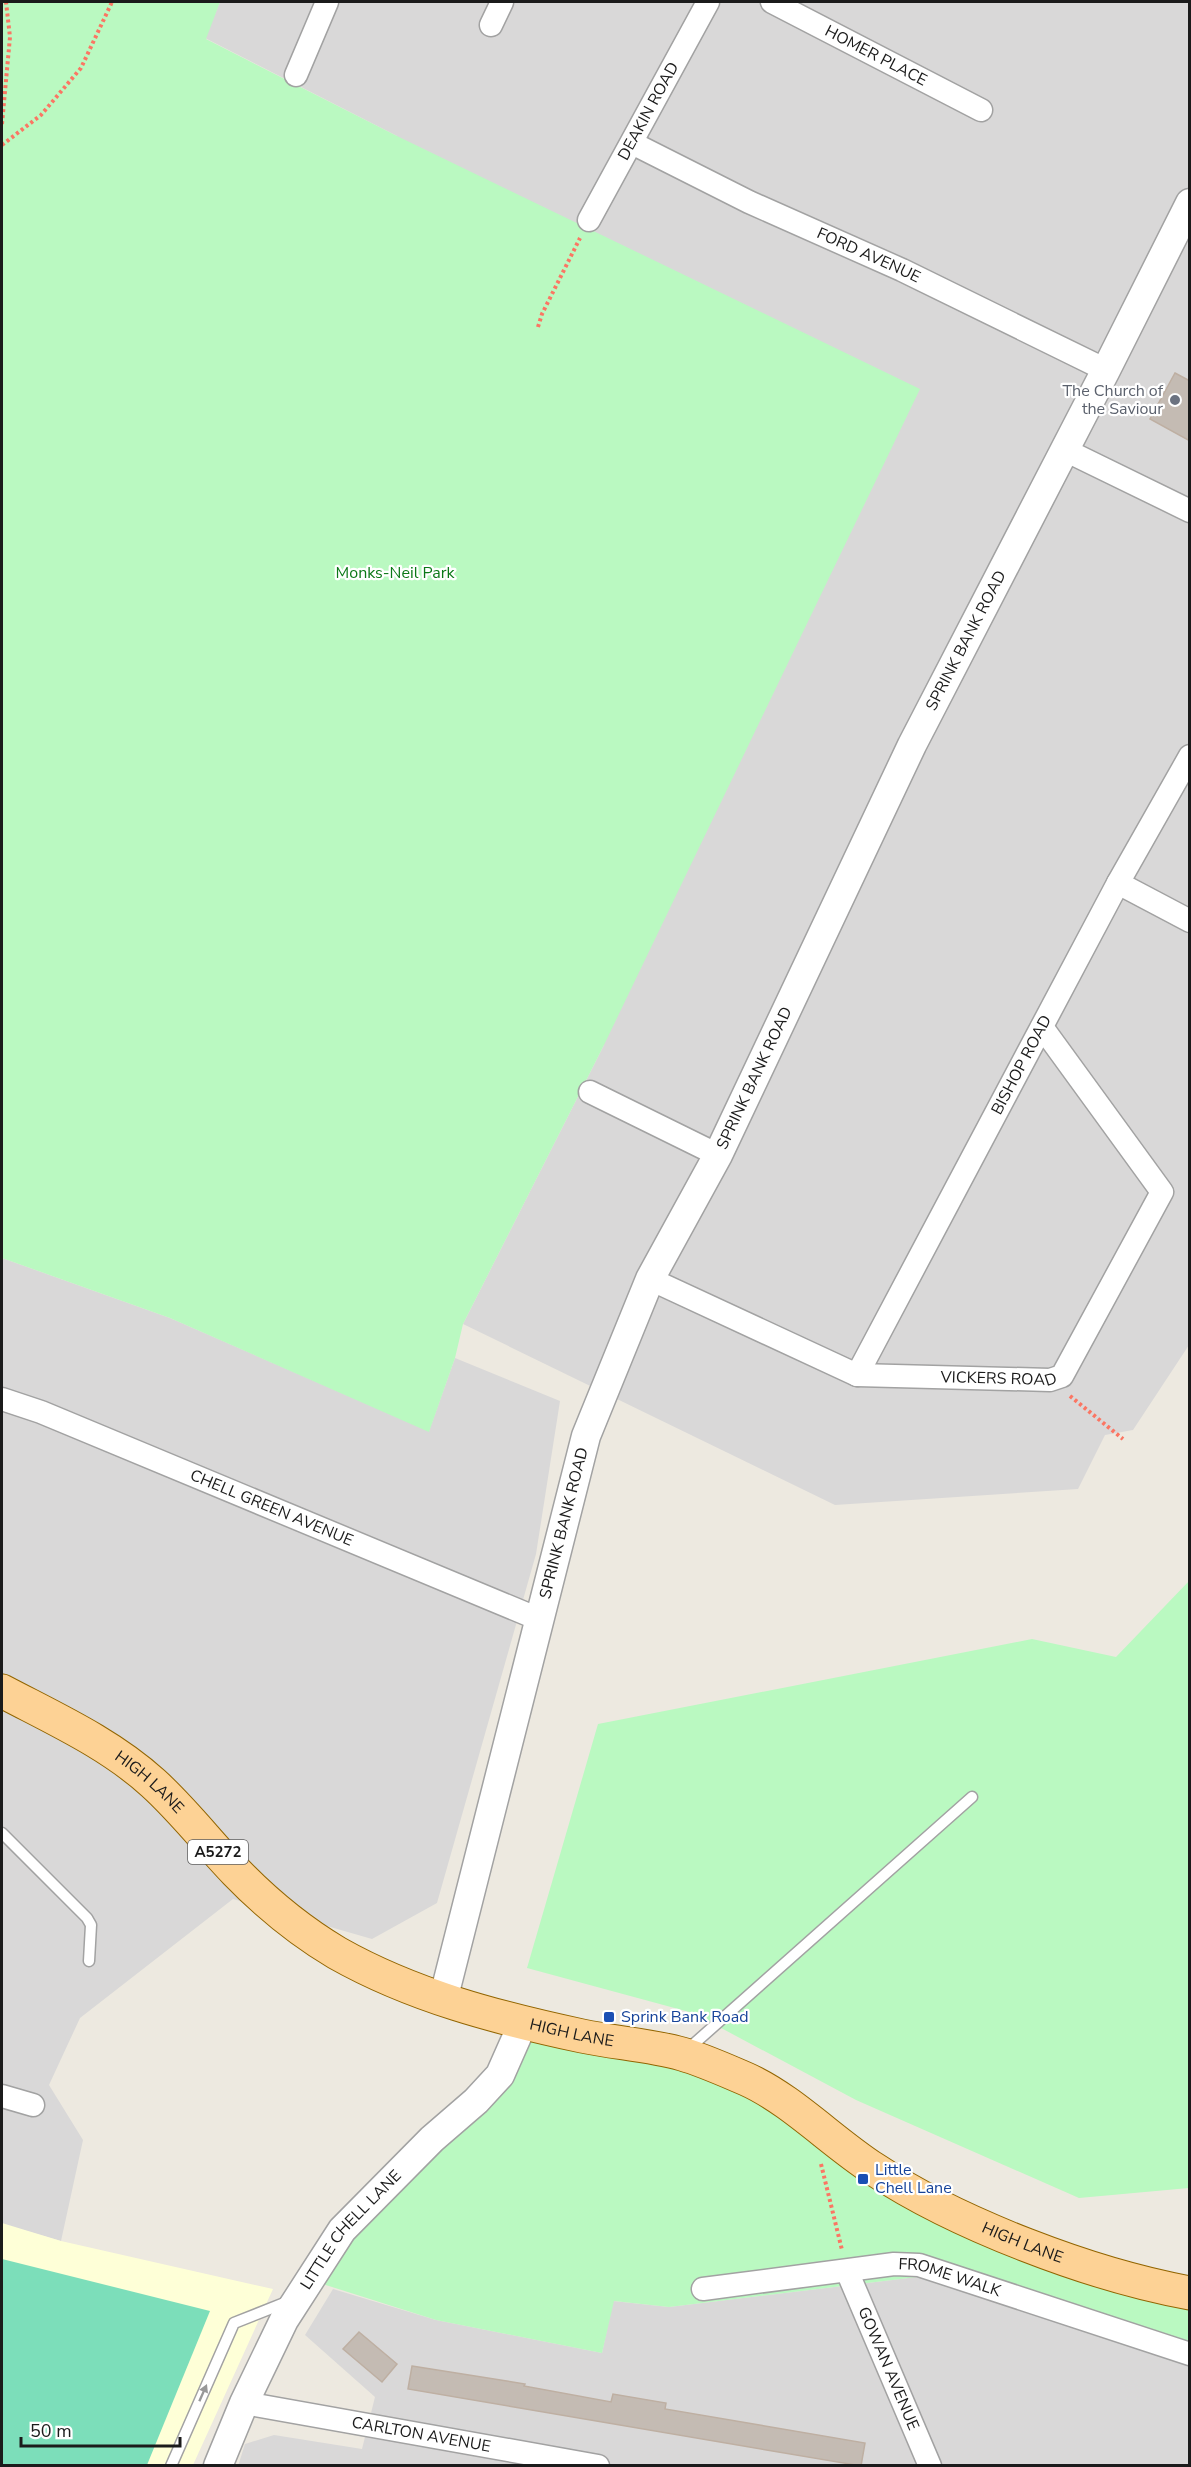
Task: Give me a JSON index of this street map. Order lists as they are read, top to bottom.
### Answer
{
  "streets": {
    "main road": ["HIGH LANE", "A5272"],
    "street": [
      "HOMER PLACE",
      "DEAKIN ROAD",
      "FORD AVENUE",
      "SPRINK BANK ROAD",
      "BISHOP ROAD",
      "VICKERS ROAD",
      "CHELL GREEN AVENUE",
      "LITTLE CHELL LANE",
      "FROME WALK",
      "GOWAN AVENUE",
      "CARLTON AVENUE"
    ]
  },
  "crossings": [
    ["DEAKIN ROAD", "FORD AVENUE"],
    ["FORD AVENUE", "SPRINK BANK ROAD"],
    ["SPRINK BANK ROAD", "VICKERS ROAD"],
    ["SPRINK BANK ROAD", "CHELL GREEN AVENUE"],
    ["SPRINK BANK ROAD", "HIGH LANE"],
    ["BISHOP ROAD", "VICKERS ROAD"],
    ["HIGH LANE", "LITTLE CHELL LANE"],
    ["LITTLE CHELL LANE", "CARLTON AVENUE"],
    ["FROME WALK", "GOWAN AVENUE"]
  ],
  "parks": ["Monks-Neil Park"],
  "places": {
    "other": ["The Church of the Saviour"],
    "transit": ["Sprink Bank Road", "Little Chell Lane"]
  },
  "scale_bar": "50 m"
}
